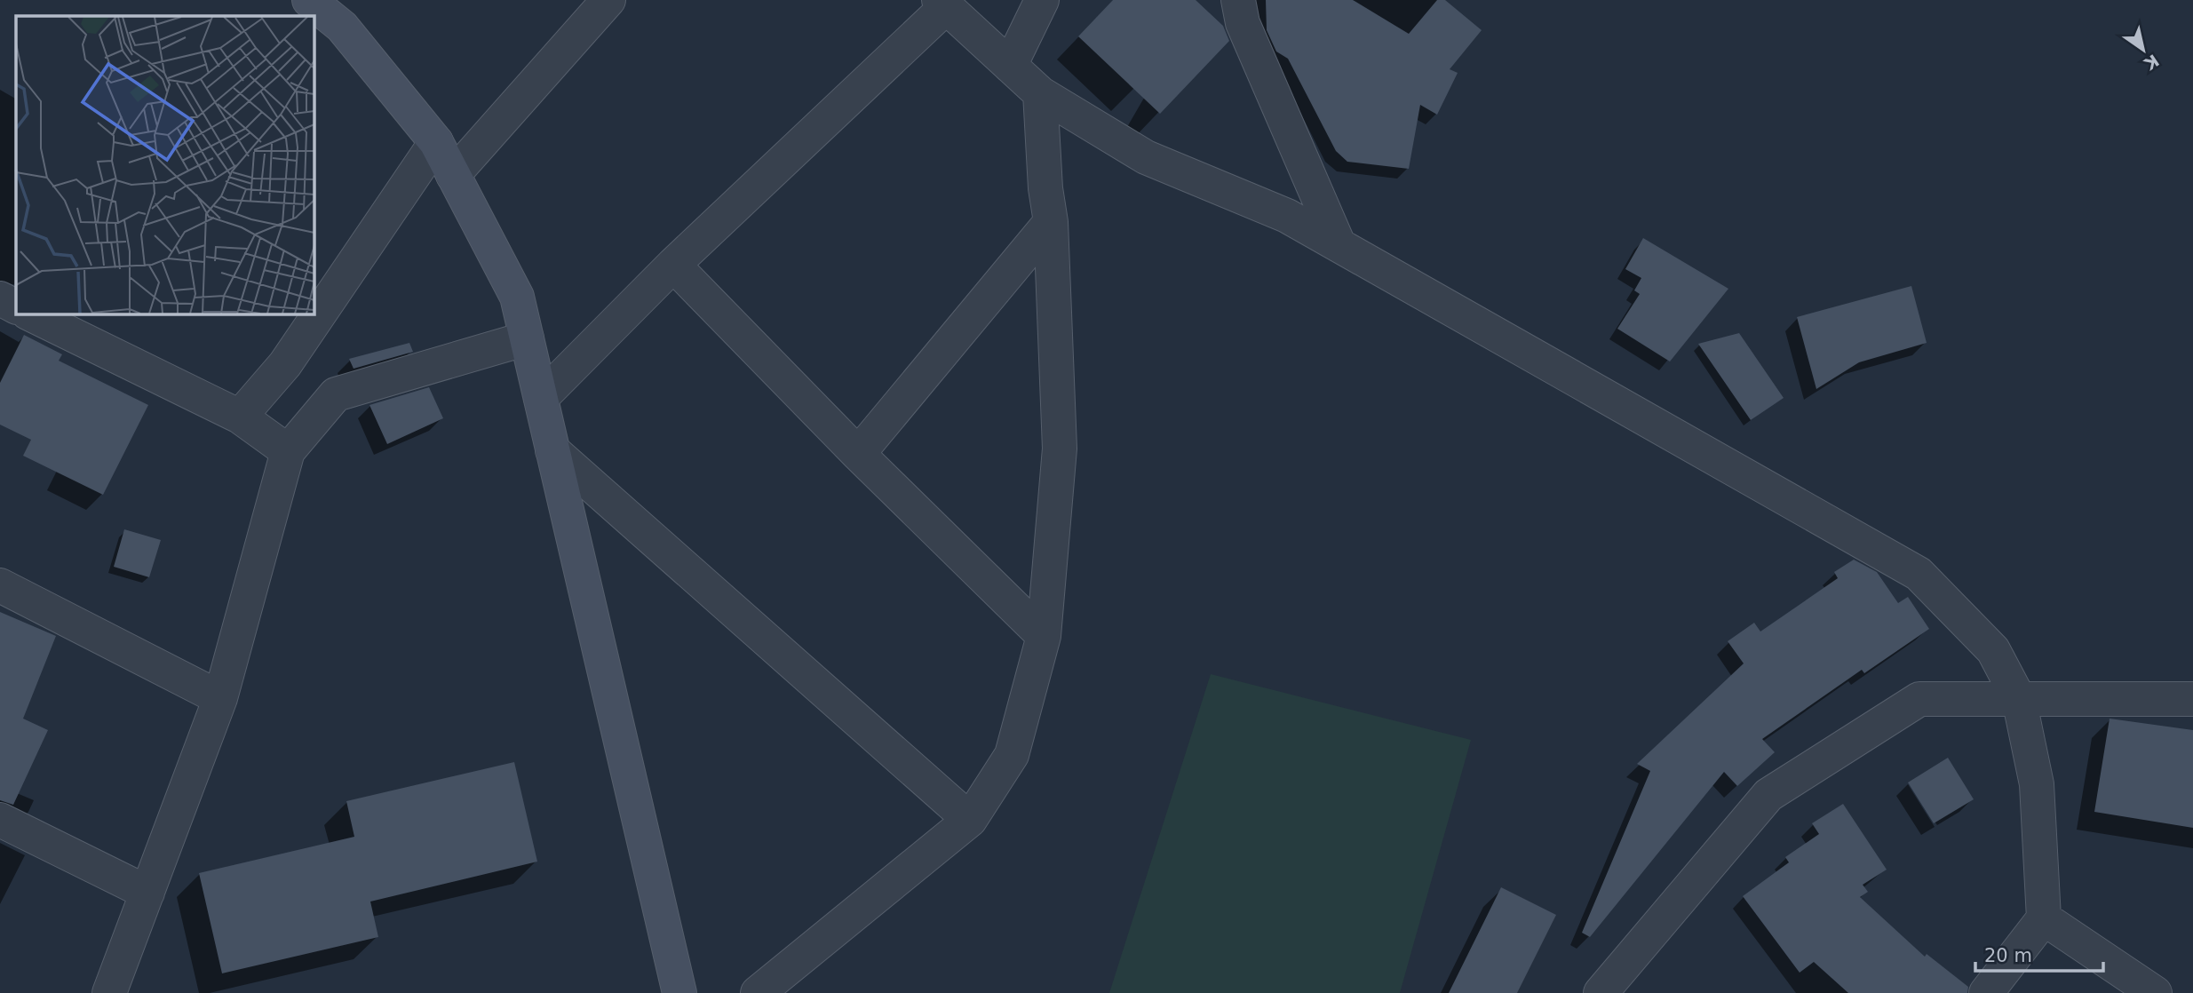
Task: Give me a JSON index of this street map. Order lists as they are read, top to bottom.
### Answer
{
  "scale_bar": "20 m",
  "north": "bottom right"
}
